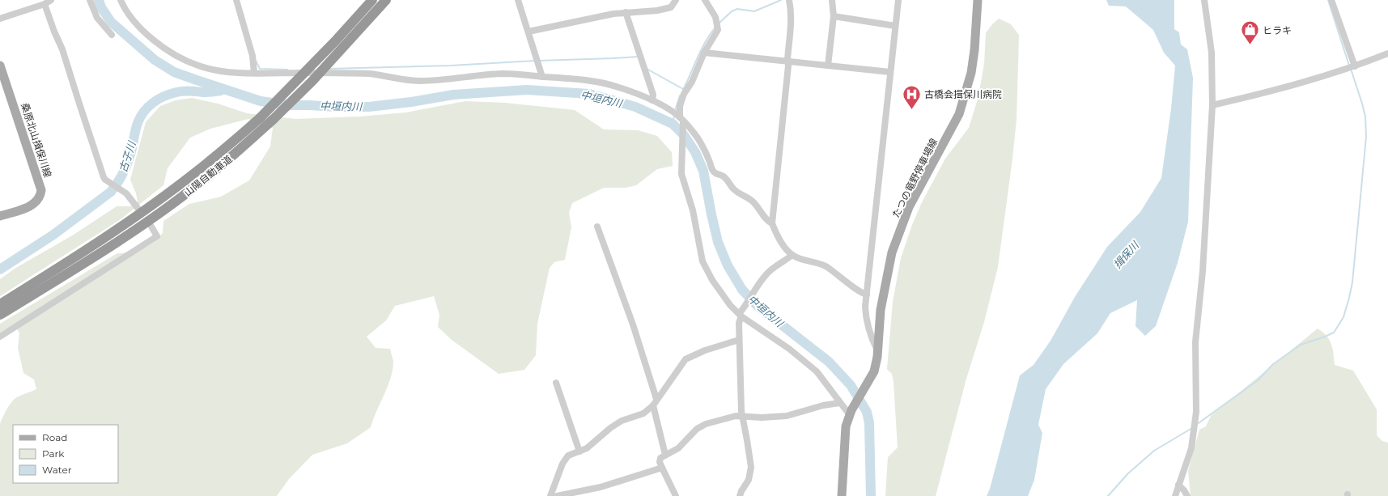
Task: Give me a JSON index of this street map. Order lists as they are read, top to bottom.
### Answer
{
  "streets": {
    "highway": ["山陽自動車道"],
    "main road": ["桑原北山揖保川線", "たつの竜野停車場線"]
  },
  "water": ["中垣内川", "古子川", "揖保川"],
  "places": {
    "shop": ["ヒラキ"],
    "hospital": ["古橋会揖保川病院"]
  },
  "legend": ["Road", "Park", "Water"]
}
